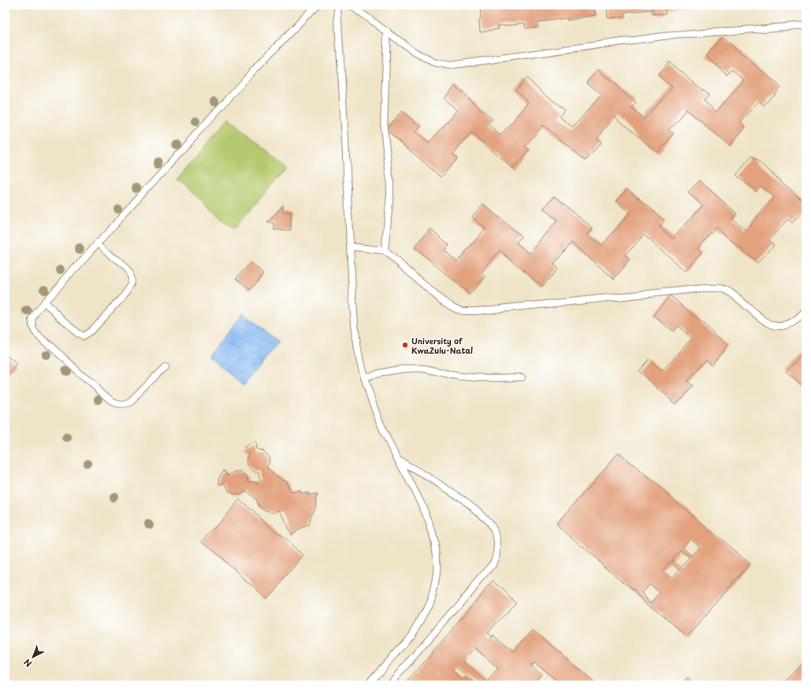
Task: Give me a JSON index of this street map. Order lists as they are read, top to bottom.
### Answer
{
  "places": ["University of KwaZulu-Natal"],
  "north": "bottom left"
}
